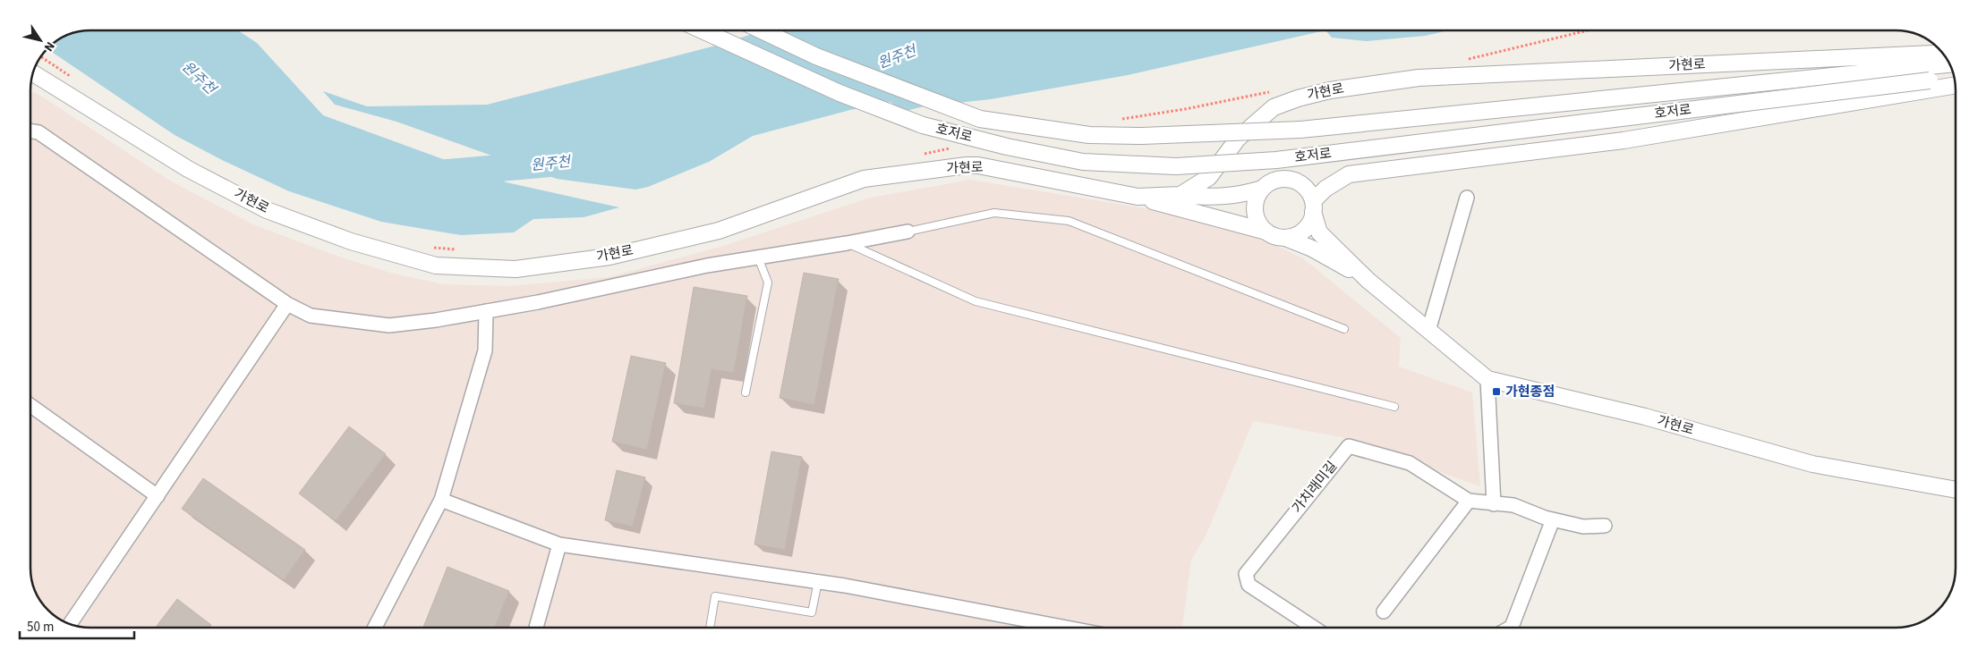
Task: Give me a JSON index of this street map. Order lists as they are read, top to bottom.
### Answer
{
  "streets": {
    "street": ["가현로", "호저로", "가치래미길"]
  },
  "crossings": [
    ["가현로", "호저로"]
  ],
  "water": ["원주천"],
  "places": {
    "transit": ["가현종점"]
  },
  "scale_bar": "50 m",
  "north": "bottom right"
}
